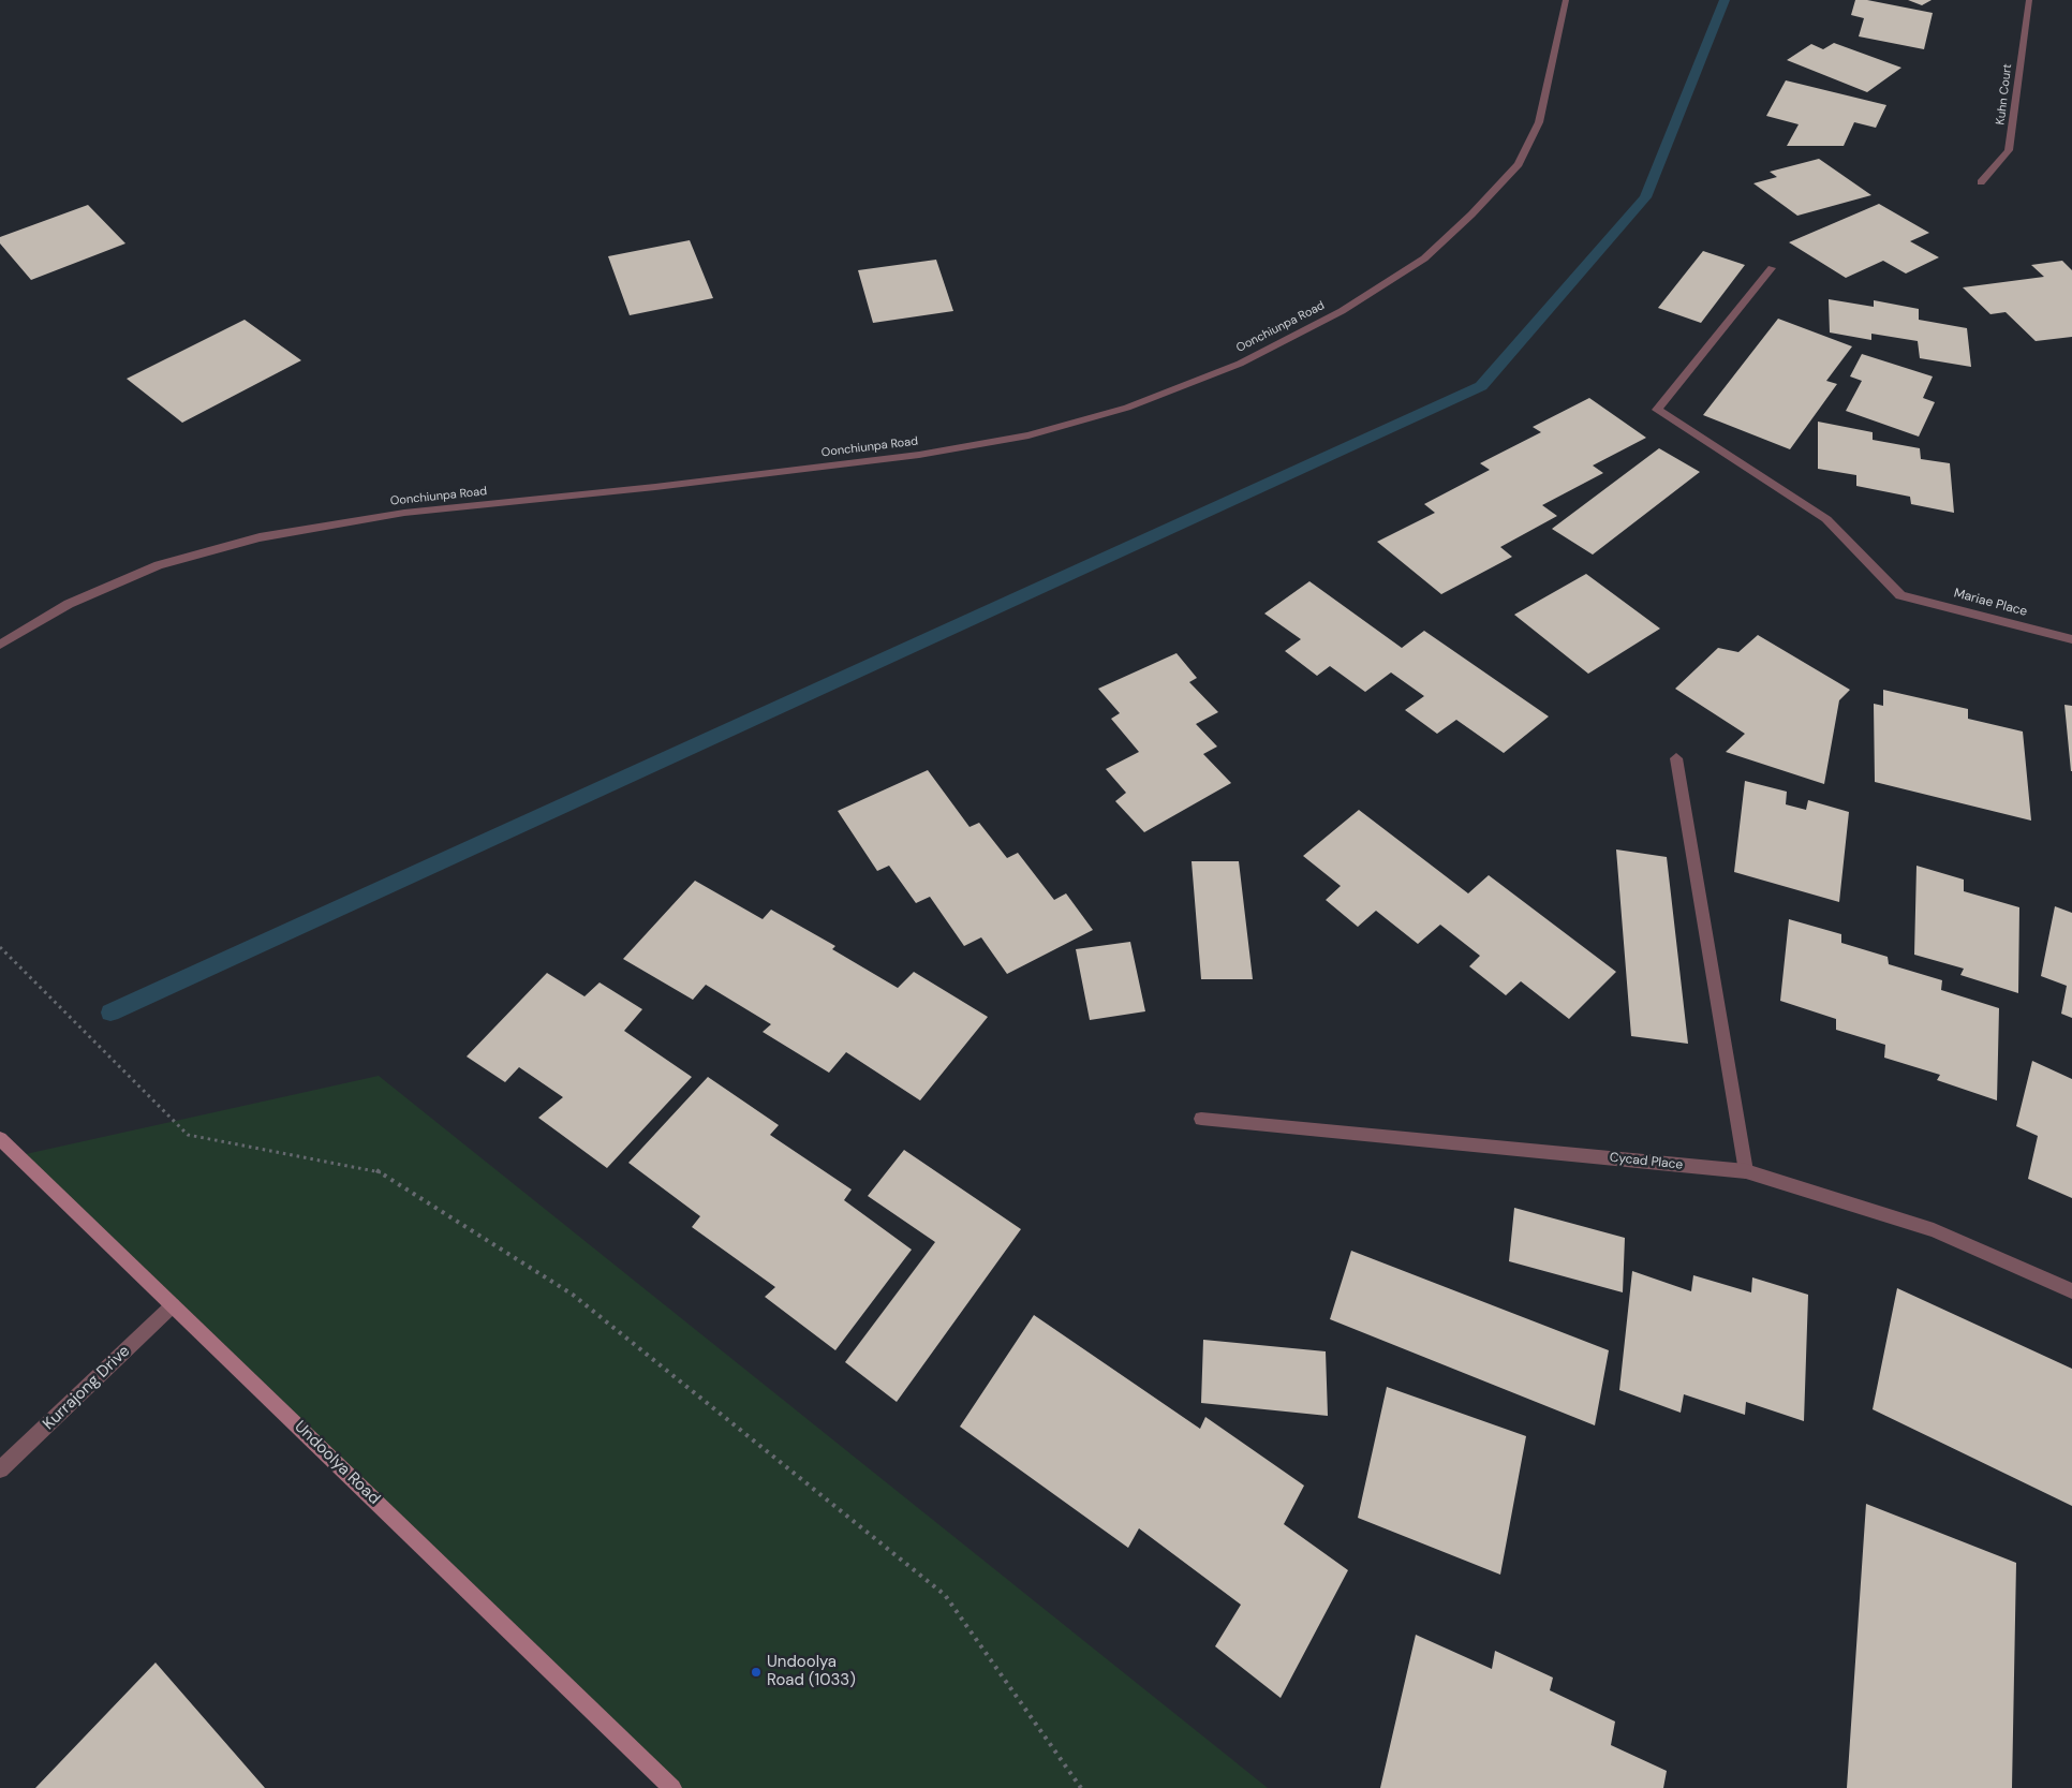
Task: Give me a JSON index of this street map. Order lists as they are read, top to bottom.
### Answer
{
  "streets": {
    "main road": ["Undoolya Road"],
    "street": [
      "Kuhn Court",
      "Oonchiunpa Road",
      "Mariae Place",
      "Cycad Place",
      "Kurrajong Drive"
    ]
  },
  "crossings": [
    ["Kurrajong Drive", "Undoolya Road"]
  ],
  "places": ["Undoolya Road (1033)"]
}
